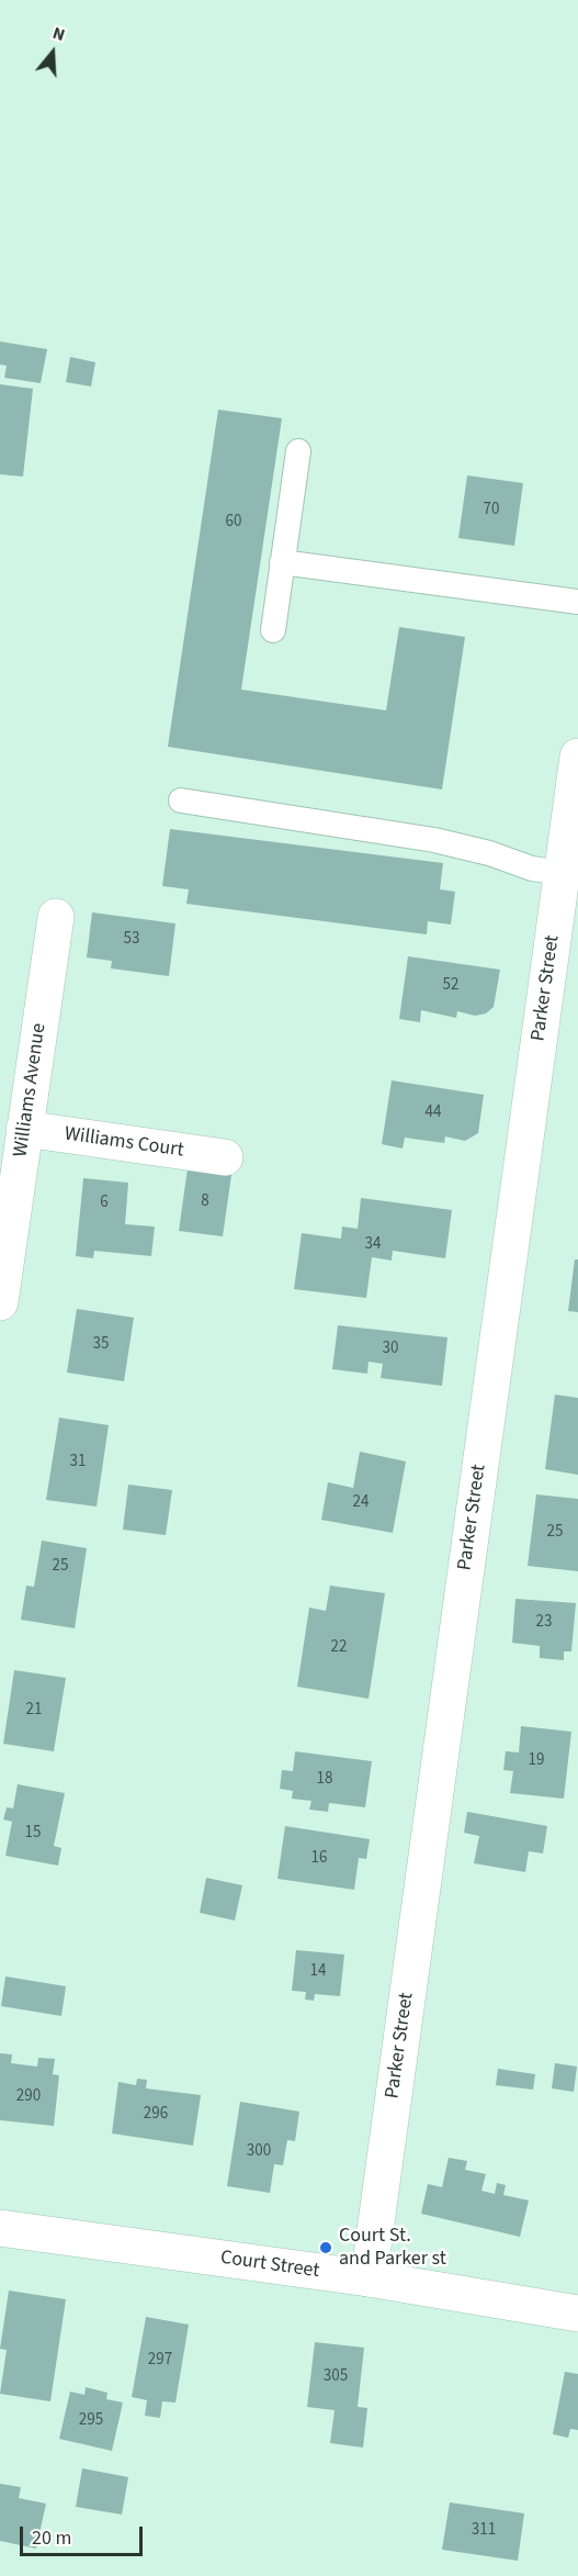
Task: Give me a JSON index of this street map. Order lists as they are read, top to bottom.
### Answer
{
  "streets": {
    "street": [
      "Parker Street",
      "Williams Avenue",
      "Williams Court",
      "Court Street"
    ]
  },
  "crossings": [
    ["Parker Street", "Court Street"],
    ["Williams Avenue", "Williams Court"]
  ],
  "places": ["Court St. and Parker st"],
  "house_numbers": [
    "70",
    "60",
    "53",
    "52",
    "44",
    "8",
    "6",
    "34",
    "35",
    "30",
    "31",
    "24",
    "25",
    "25",
    "23",
    "22",
    "21",
    "19",
    "18",
    "15",
    "16",
    "14",
    "290",
    "296",
    "300",
    "297",
    "305",
    "295",
    "311"
  ],
  "scale_bar": "20 m",
  "north": "top"
}
